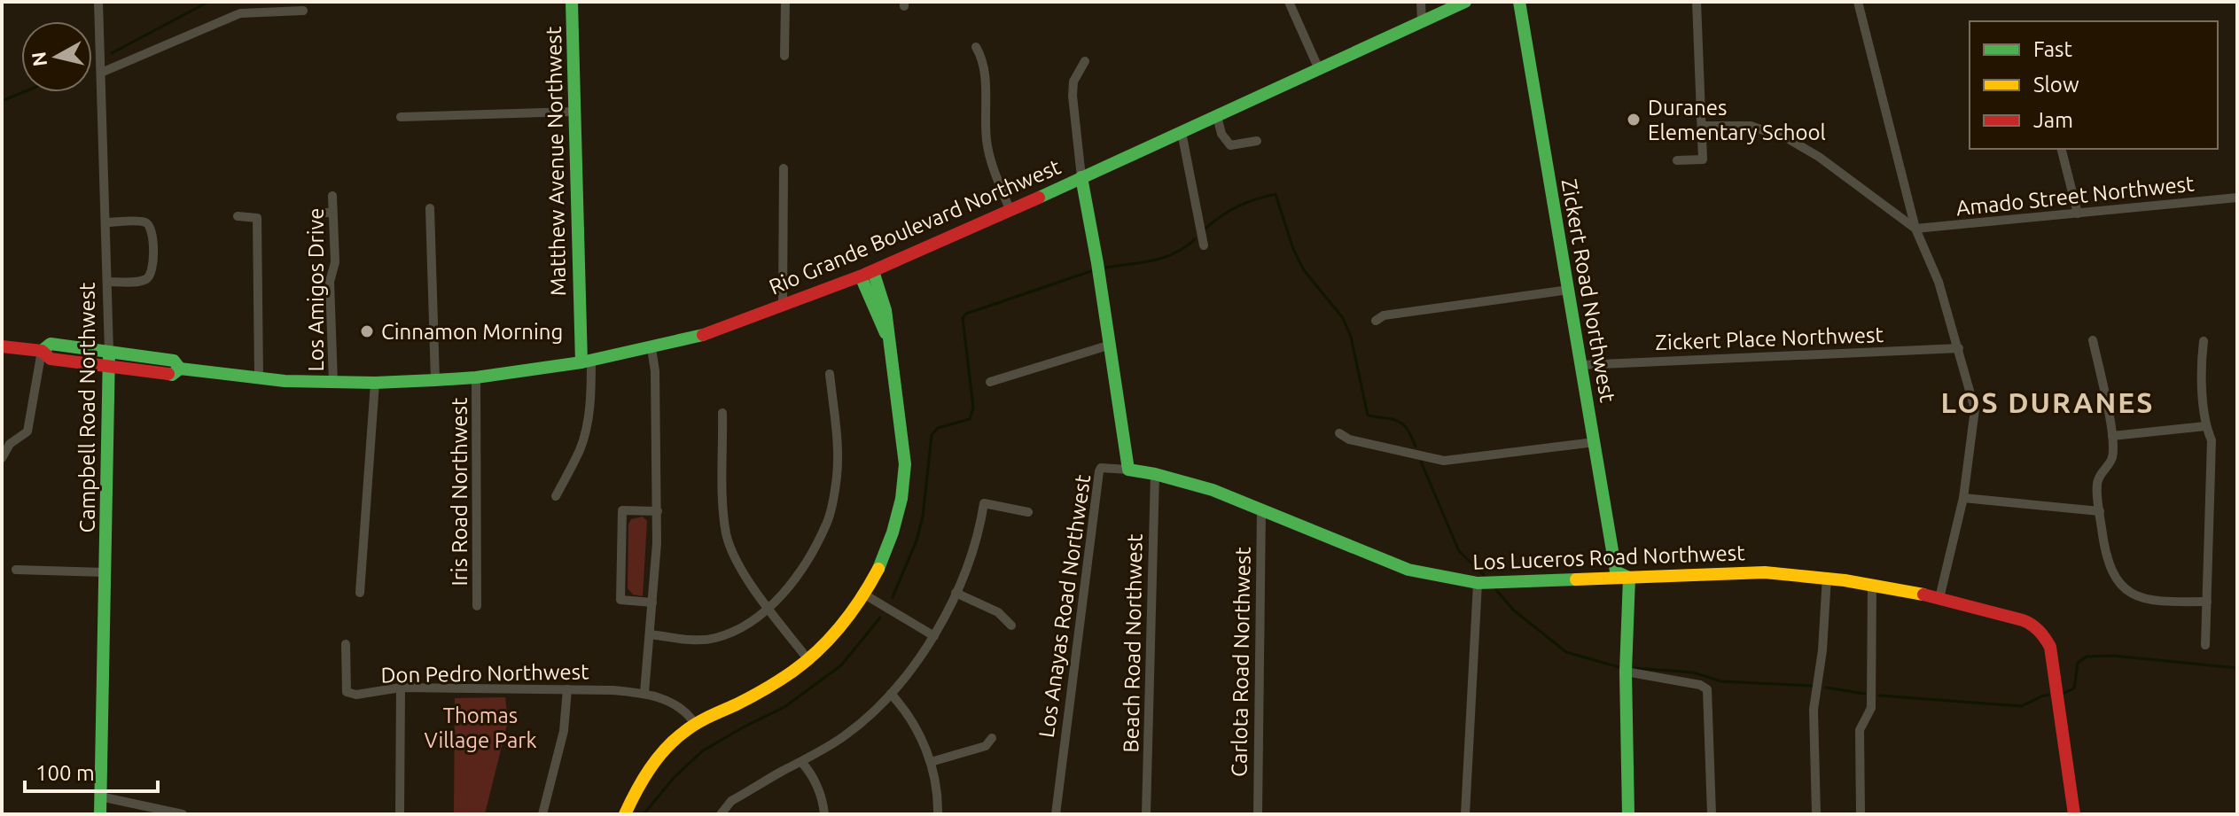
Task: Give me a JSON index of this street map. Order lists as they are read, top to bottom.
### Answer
{
  "streets": {
    "street": [
      "Matthew Avenue Northwest",
      "Amado Street Northwest",
      "Rio Grande Boulevard Northwest",
      "Los Amigos Drive",
      "Zickert Road Northwest",
      "Zickert Place Northwest",
      "Campbell Road Northwest",
      "Iris Road Northwest",
      "Los Luceros Road Northwest",
      "Los Anayas Road Northwest",
      "Beach Road Northwest",
      "Carlota Road Northwest",
      "Don Pedro Northwest"
    ]
  },
  "crossings": [
    ["Matthew Avenue Northwest", "Rio Grande Boulevard Northwest"],
    ["Rio Grande Boulevard Northwest", "Los Amigos Drive"],
    ["Rio Grande Boulevard Northwest", "Campbell Road Northwest"],
    ["Rio Grande Boulevard Northwest", "Iris Road Northwest"],
    ["Zickert Road Northwest", "Zickert Place Northwest"],
    ["Zickert Road Northwest", "Los Luceros Road Northwest"],
    ["Los Luceros Road Northwest", "Los Anayas Road Northwest"],
    ["Los Luceros Road Northwest", "Beach Road Northwest"],
    ["Los Luceros Road Northwest", "Carlota Road Northwest"]
  ],
  "districts": ["LOS DURANES"],
  "parks": ["Thomas Village Park"],
  "places": ["Duranes Elementary School", "Cinnamon Morning"],
  "legend": ["Fast", "Slow", "Jam"],
  "scale_bar": "100 m",
  "north": "left"
}
